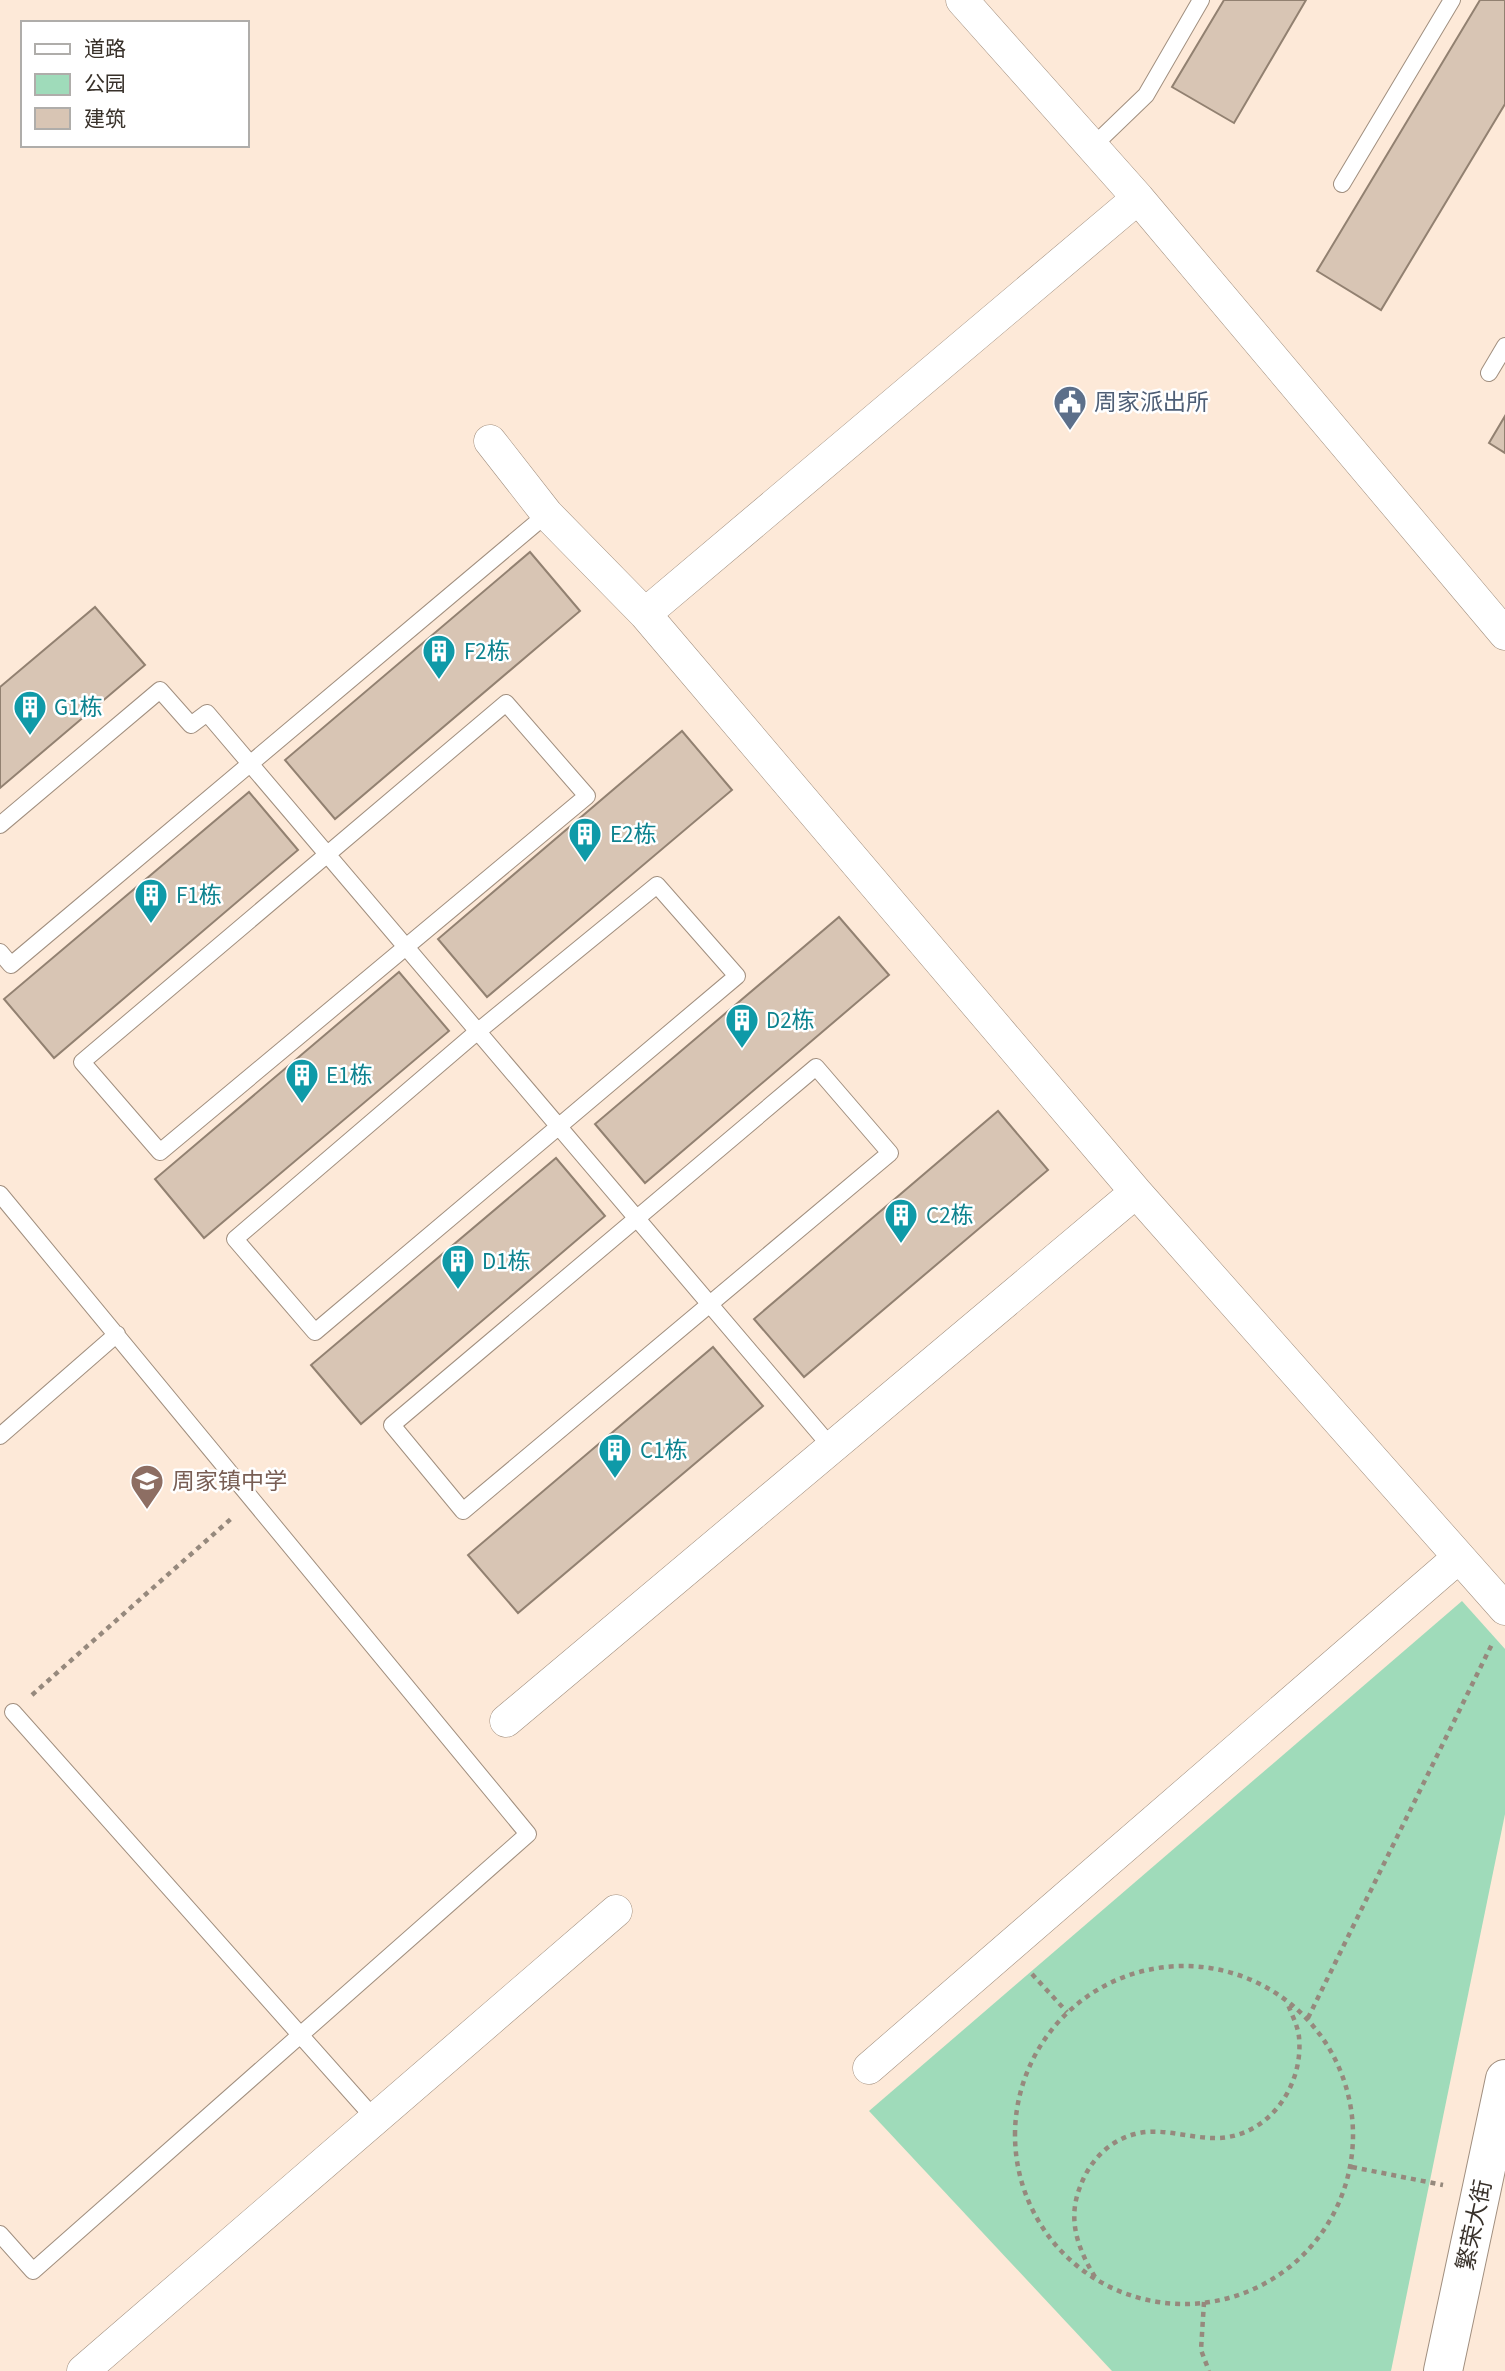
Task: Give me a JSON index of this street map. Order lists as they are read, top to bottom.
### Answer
{
  "streets": {
    "main road": ["繁荣大街"]
  },
  "places": {
    "public building": ["周家派出所"],
    "building": [
      "F2栋",
      "G1栋",
      "E2栋",
      "F1栋",
      "D2栋",
      "E1栋",
      "C2栋",
      "D1栋",
      "C1栋"
    ],
    "school or university": ["周家镇中学"]
  },
  "legend": ["道路", "公园", "建筑"]
}
